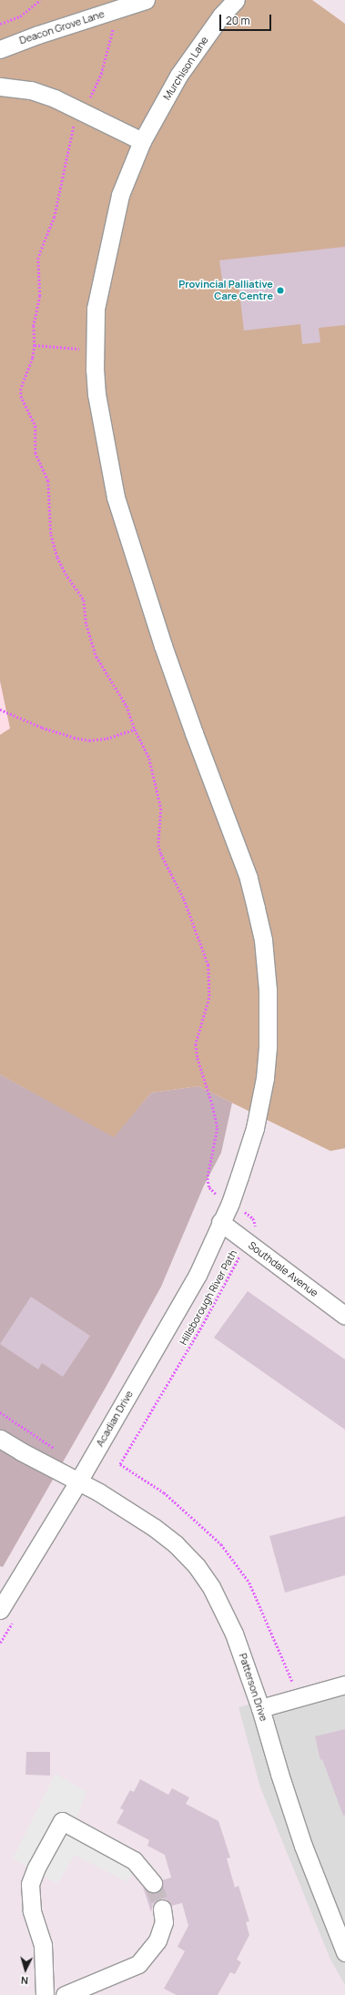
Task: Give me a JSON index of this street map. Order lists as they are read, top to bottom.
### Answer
{
  "streets": {
    "street": [
      "Deacon Grove Lane",
      "Murchison Lane",
      "Southdale Avenue",
      "Acadian Drive",
      "Patterson Drive"
    ],
    "path": ["Hillsborough River Path"]
  },
  "crossings": [
    ["Murchison Lane", "Acadian Drive"],
    ["Southdale Avenue", "Acadian Drive"],
    ["Acadian Drive", "Patterson Drive"]
  ],
  "places": ["Provincial Palliative Care Centre"],
  "scale_bar": "20 m",
  "north": "bottom"
}
